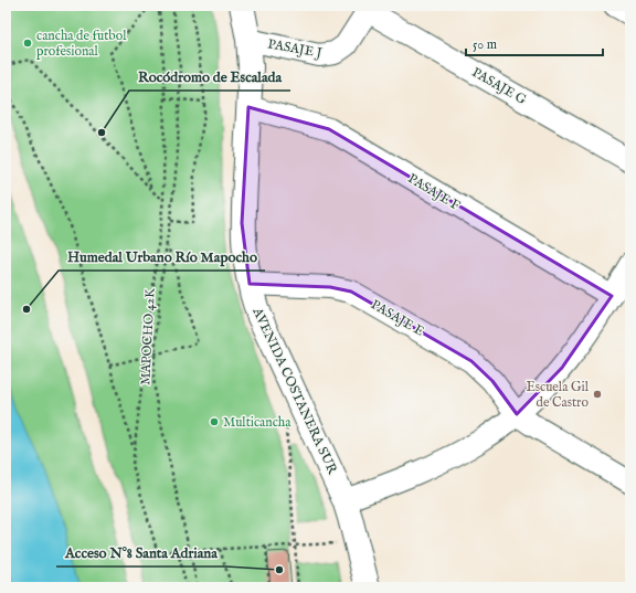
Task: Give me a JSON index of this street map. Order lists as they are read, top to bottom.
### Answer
{
  "streets": {
    "main road": ["AVENIDA COSTANERA SUR"],
    "street": [
      "PASAJE J",
      "PASAJE G",
      "PASAJE F",
      "PASAJE E"
    ],
    "path": ["MAPOCHO 42K"]
  },
  "crossings": [
    ["PASAJE J", "PASAJE G"],
    ["PASAJE J", "AVENIDA COSTANERA SUR"],
    ["PASAJE F", "AVENIDA COSTANERA SUR"],
    ["PASAJE E", "AVENIDA COSTANERA SUR"]
  ],
  "places": [
    "cancha de futbol profesional",
    "Rocódromo de Escalada",
    "Humedal Urbano Río Mapocho",
    "Escuela Gil de Castro",
    "Multicancha",
    "Acceso N°8 Santa Adriana"
  ],
  "scale_bar": "50 m"
}
